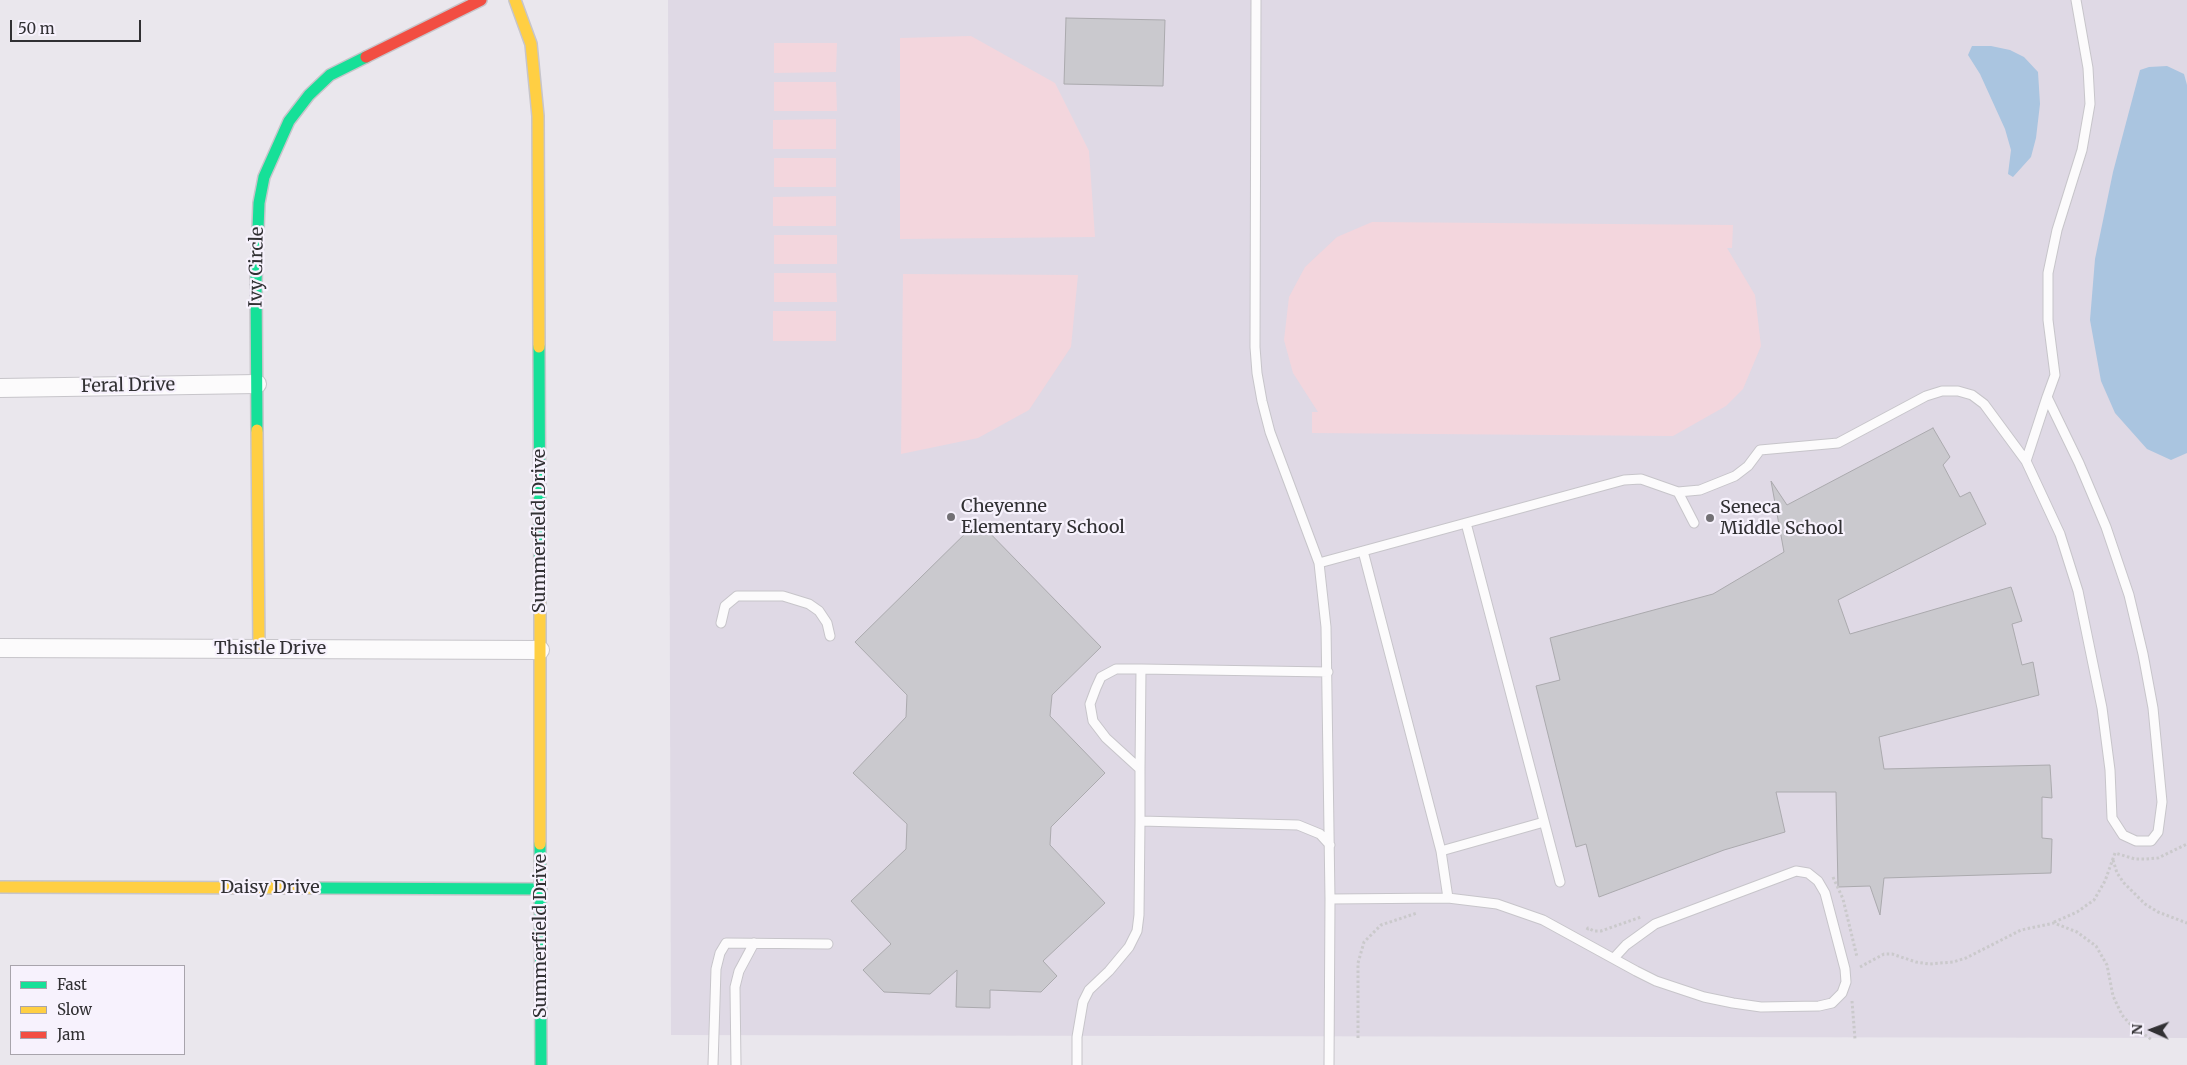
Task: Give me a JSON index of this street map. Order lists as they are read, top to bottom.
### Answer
{
  "streets": {
    "street": [
      "Ivy Circle",
      "Feral Drive",
      "Summerfield Drive",
      "Thistle Drive",
      "Daisy Drive"
    ]
  },
  "crossings": [
    ["Ivy Circle", "Feral Drive"],
    ["Ivy Circle", "Thistle Drive"],
    ["Summerfield Drive", "Thistle Drive"],
    ["Summerfield Drive", "Daisy Drive"]
  ],
  "places": ["Cheyenne Elementary School", "Seneca Middle School"],
  "legend": ["Fast", "Slow", "Jam"],
  "scale_bar": "50 m",
  "north": "left"
}
